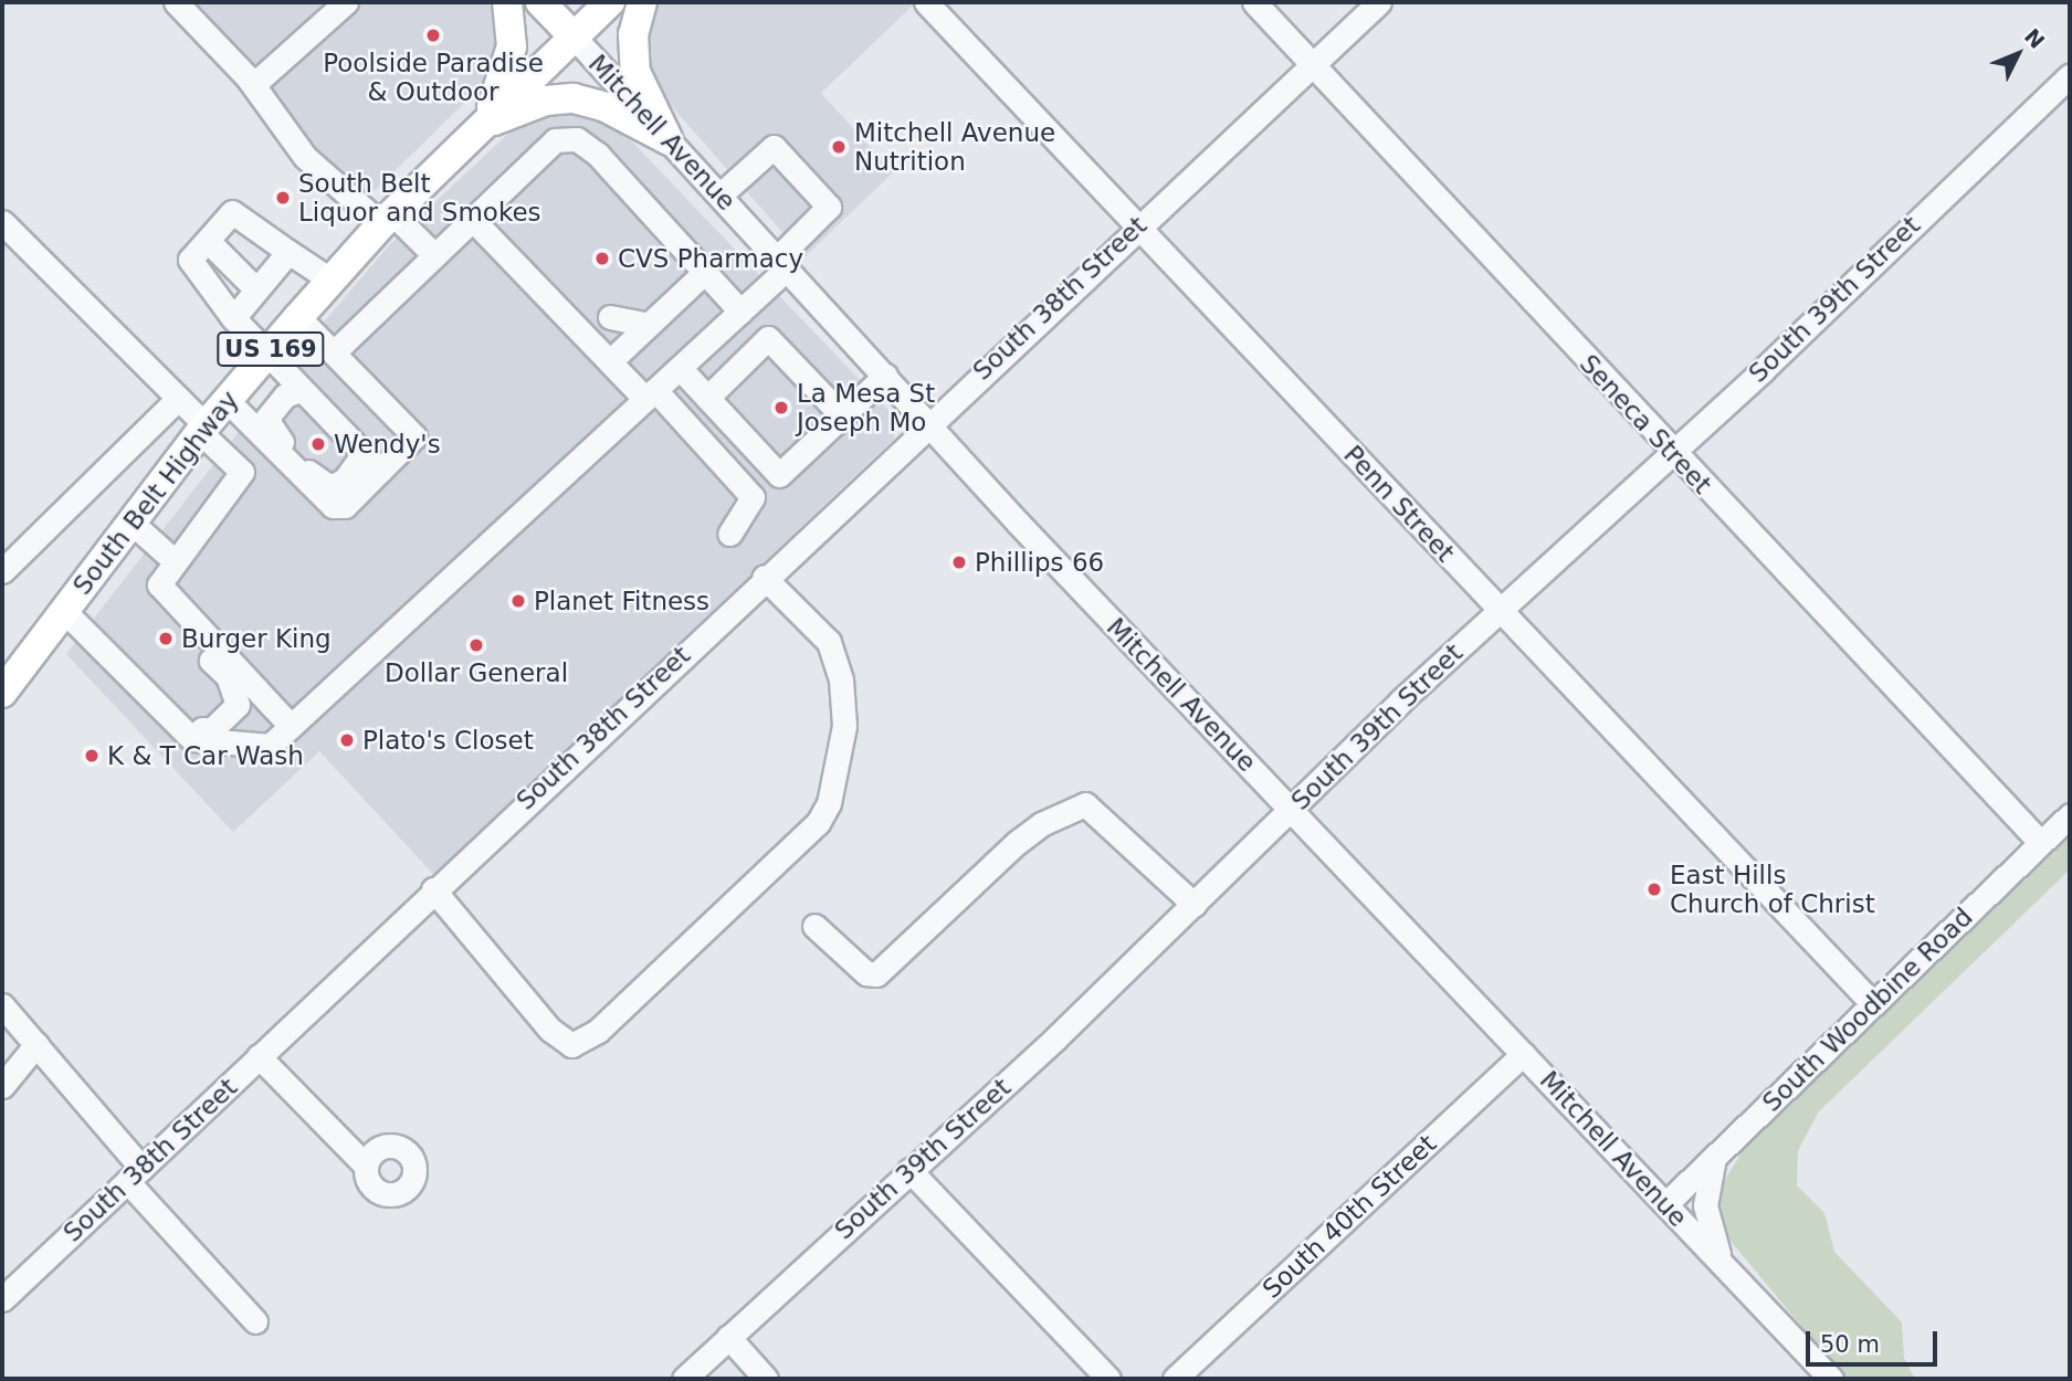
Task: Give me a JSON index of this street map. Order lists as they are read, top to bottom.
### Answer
{
  "streets": {
    "main road": ["Mitchell Avenue", "US 169", "South Belt Highway"],
    "street": [
      "South 38th Street",
      "South 39th Street",
      "Seneca Street",
      "Penn Street",
      "South Woodbine Road",
      "South 40th Street"
    ]
  },
  "crossings": [
    ["Mitchell Avenue", "South 38th Street"],
    ["Mitchell Avenue", "South 39th Street"],
    ["Mitchell Avenue", "South Belt Highway"],
    ["Mitchell Avenue", "South Woodbine Road"],
    ["Mitchell Avenue", "South 40th Street"],
    ["South 38th Street", "Seneca Street"],
    ["South 38th Street", "Penn Street"],
    ["South 39th Street", "Seneca Street"],
    ["South 39th Street", "Penn Street"],
    ["Seneca Street", "South Woodbine Road"],
    ["Penn Street", "South Woodbine Road"]
  ],
  "places": [
    "Poolside Paradise & Outdoor",
    "Mitchell Avenue Nutrition",
    "South Belt Liquor and Smokes",
    "CVS Pharmacy",
    "La Mesa St Joseph Mo",
    "Wendy's",
    "Phillips 66",
    "Planet Fitness",
    "Burger King",
    "Dollar General",
    "Plato's Closet",
    "K & T Car Wash",
    "East Hills Church of Christ"
  ],
  "scale_bar": "50 m",
  "north": "top right"
}
